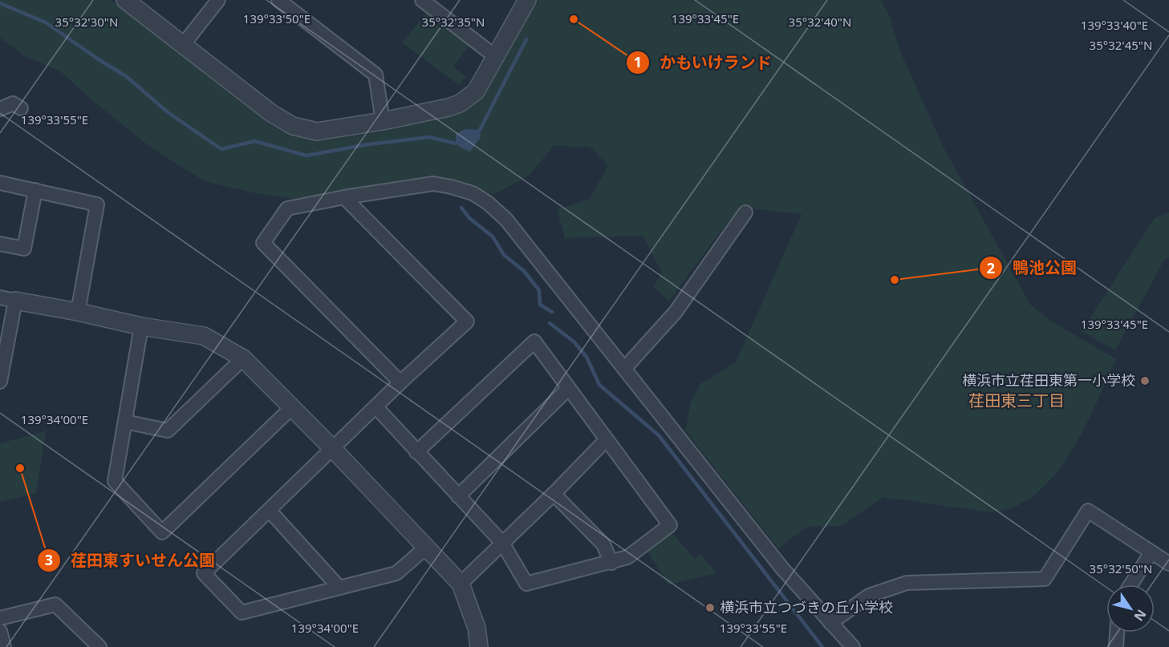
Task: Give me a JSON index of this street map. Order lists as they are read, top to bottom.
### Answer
{
  "districts": ["荏田東三丁目"],
  "places": [
    "かもいけランド",
    "鴨池公園",
    "横浜市立荏田東第一小学校",
    "荏田東すいせん公園",
    "横浜市立つづきの丘小学校"
  ],
  "north": "bottom right",
  "coordinates": [
    "139°33'50\"E",
    "139°33'45\"E",
    "35°32'30\"N",
    "35°32'35\"N",
    "35°32'40\"N",
    "139°33'40\"E",
    "35°32'45\"N",
    "139°33'55\"E",
    "139°34'00\"E",
    "35°32'50\"N"
  ]
}
